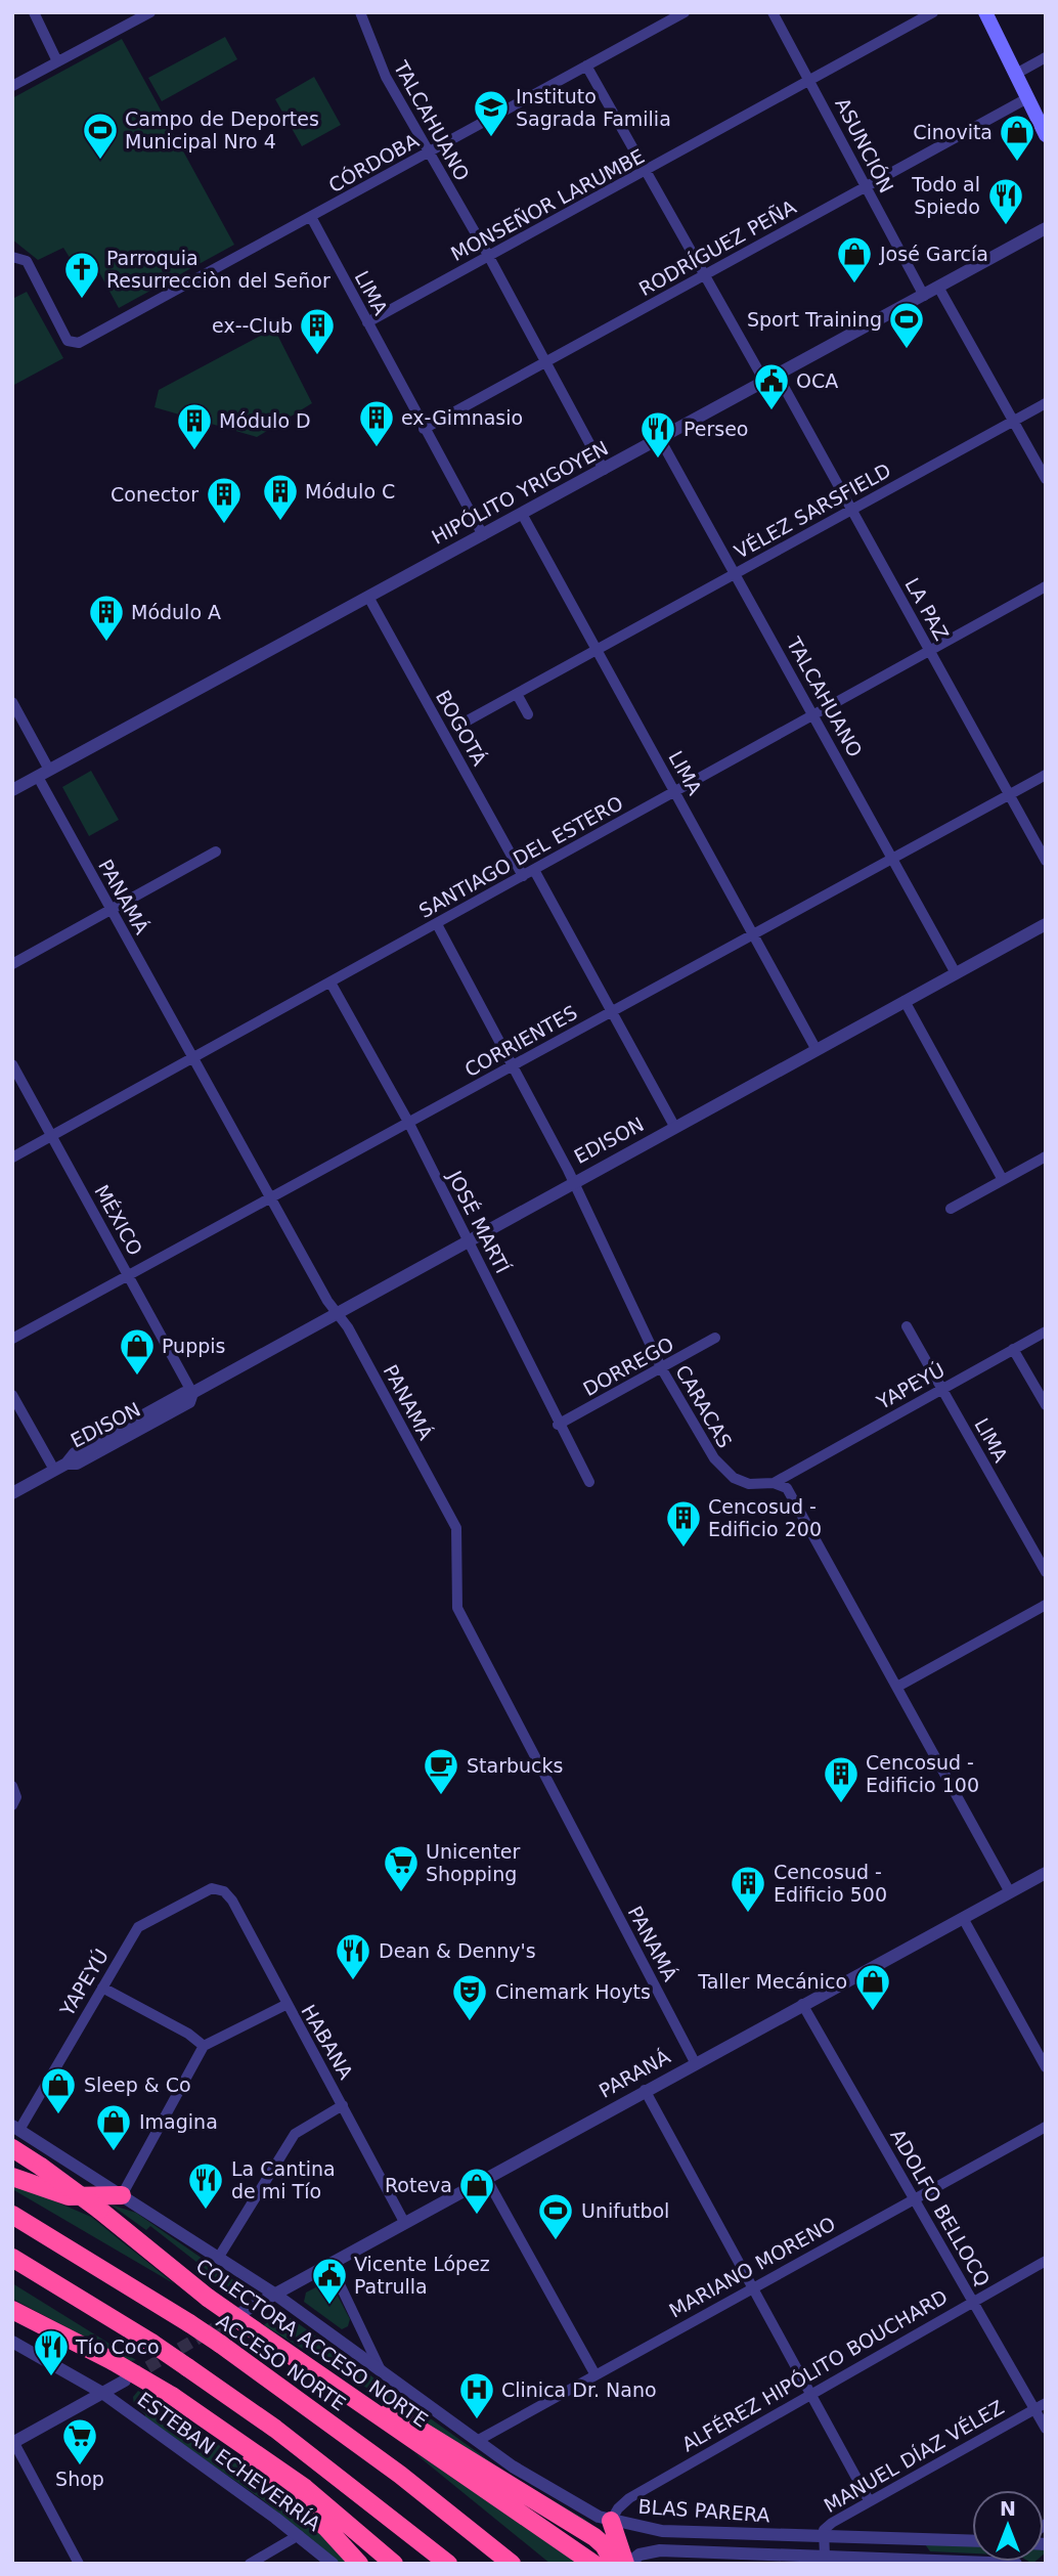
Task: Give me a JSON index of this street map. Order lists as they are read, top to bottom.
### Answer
{
  "streets": {
    "highway": ["COLECTORA ACCESO NORTE", "ACCESO NORTE"],
    "street": [
      "TALCAHUANO",
      "ASUNCIÓN",
      "CÓRDOBA",
      "MONSEÑOR LARUMBE",
      "RODRÍGUEZ PEÑA",
      "LIMA",
      "HIPÓLITO YRIGOYEN",
      "VÉLEZ SARSFIELD",
      "LA PAZ",
      "BOGOTÁ",
      "SANTIAGO DEL ESTERO",
      "PANAMÁ",
      "CORRIENTES",
      "EDISON",
      "MÉXICO",
      "JOSÉ MARTÍ",
      "DORREGO",
      "YAPEYÚ",
      "CARACAS",
      "HABANA",
      "PARANÁ",
      "ADOLFO BELLOCQ",
      "MARIANO MORENO",
      "ALFÉREZ HIPÓLITO BOUCHARD",
      "MANUEL DÍAZ VÉLEZ",
      "ESTEBAN ECHEVERRÍA",
      "BLAS PARERA"
    ]
  },
  "crossings": [
    ["TALCAHUANO", "CÓRDOBA"],
    ["TALCAHUANO", "MONSEÑOR LARUMBE"],
    ["TALCAHUANO", "RODRÍGUEZ PEÑA"],
    ["TALCAHUANO", "HIPÓLITO YRIGOYEN"],
    ["TALCAHUANO", "VÉLEZ SARSFIELD"],
    ["TALCAHUANO", "SANTIAGO DEL ESTERO"],
    ["TALCAHUANO", "CORRIENTES"],
    ["TALCAHUANO", "EDISON"],
    ["ASUNCIÓN", "MONSEÑOR LARUMBE"],
    ["ASUNCIÓN", "RODRÍGUEZ PEÑA"],
    ["ASUNCIÓN", "HIPÓLITO YRIGOYEN"],
    ["CÓRDOBA", "LIMA"],
    ["MONSEÑOR LARUMBE", "LIMA"],
    ["RODRÍGUEZ PEÑA", "LIMA"],
    ["LIMA", "HIPÓLITO YRIGOYEN"],
    ["LIMA", "VÉLEZ SARSFIELD"],
    ["LIMA", "SANTIAGO DEL ESTERO"],
    ["LIMA", "CORRIENTES"],
    ["LIMA", "EDISON"],
    ["LIMA", "YAPEYÚ"],
    ["HIPÓLITO YRIGOYEN", "LA PAZ"],
    ["HIPÓLITO YRIGOYEN", "BOGOTÁ"],
    ["HIPÓLITO YRIGOYEN", "PANAMÁ"],
    ["VÉLEZ SARSFIELD", "LA PAZ"],
    ["LA PAZ", "SANTIAGO DEL ESTERO"],
    ["LA PAZ", "CORRIENTES"],
    ["BOGOTÁ", "SANTIAGO DEL ESTERO"],
    ["SANTIAGO DEL ESTERO", "PANAMÁ"],
    ["SANTIAGO DEL ESTERO", "MÉXICO"],
    ["SANTIAGO DEL ESTERO", "JOSÉ MARTÍ"],
    ["SANTIAGO DEL ESTERO", "CARACAS"],
    ["PANAMÁ", "CORRIENTES"],
    ["PANAMÁ", "EDISON"],
    ["PANAMÁ", "PARANÁ"],
    ["CORRIENTES", "MÉXICO"],
    ["CORRIENTES", "JOSÉ MARTÍ"],
    ["CORRIENTES", "CARACAS"],
    ["EDISON", "MÉXICO"],
    ["EDISON", "JOSÉ MARTÍ"],
    ["EDISON", "CARACAS"],
    ["JOSÉ MARTÍ", "DORREGO"],
    ["DORREGO", "CARACAS"],
    ["YAPEYÚ", "CARACAS"],
    ["YAPEYÚ", "HABANA"],
    ["YAPEYÚ", "BLAS PARERA"],
    ["HABANA", "PARANÁ"],
    ["PARANÁ", "ADOLFO BELLOCQ"],
    ["PARANÁ", "BLAS PARERA"],
    ["ADOLFO BELLOCQ", "MARIANO MORENO"],
    ["ADOLFO BELLOCQ", "ALFÉREZ HIPÓLITO BOUCHARD"],
    ["ADOLFO BELLOCQ", "MANUEL DÍAZ VÉLEZ"],
    ["MARIANO MORENO", "BLAS PARERA"],
    ["ALFÉREZ HIPÓLITO BOUCHARD", "BLAS PARERA"],
    ["MANUEL DÍAZ VÉLEZ", "BLAS PARERA"]
  ],
  "places": {
    "school or university": ["Instituto Sagrada Familia"],
    "sports": ["Campo de Deportes Municipal Nro 4", "Sport Training", "Unifutbol"],
    "shop": [
      "Cinovita",
      "José García",
      "Puppis",
      "Taller Mecánico",
      "Sleep & Co",
      "Imagina",
      "Roteva"
    ],
    "restaurant": [
      "Todo al Spiedo",
      "Perseo",
      "Dean & Denny's",
      "La Cantina de mi Tío",
      "Tío Coco"
    ],
    "church": ["Parroquia Resurrecciòn del Señor"],
    "building": [
      "ex--Club",
      "ex-Gimnasio",
      "Módulo D",
      "Módulo C",
      "Conector",
      "Módulo A",
      "Cencosud - Edificio 200",
      "Cencosud - Edificio 100",
      "Cencosud - Edificio 500"
    ],
    "public building": ["OCA", "Vicente López Patrulla"],
    "cafe": ["Starbucks"],
    "supermarket": ["Unicenter Shopping", "Shop"],
    "theatre": ["Cinemark Hoyts"],
    "hospital": ["Clinica Dr. Nano"]
  },
  "north": "top"
}
